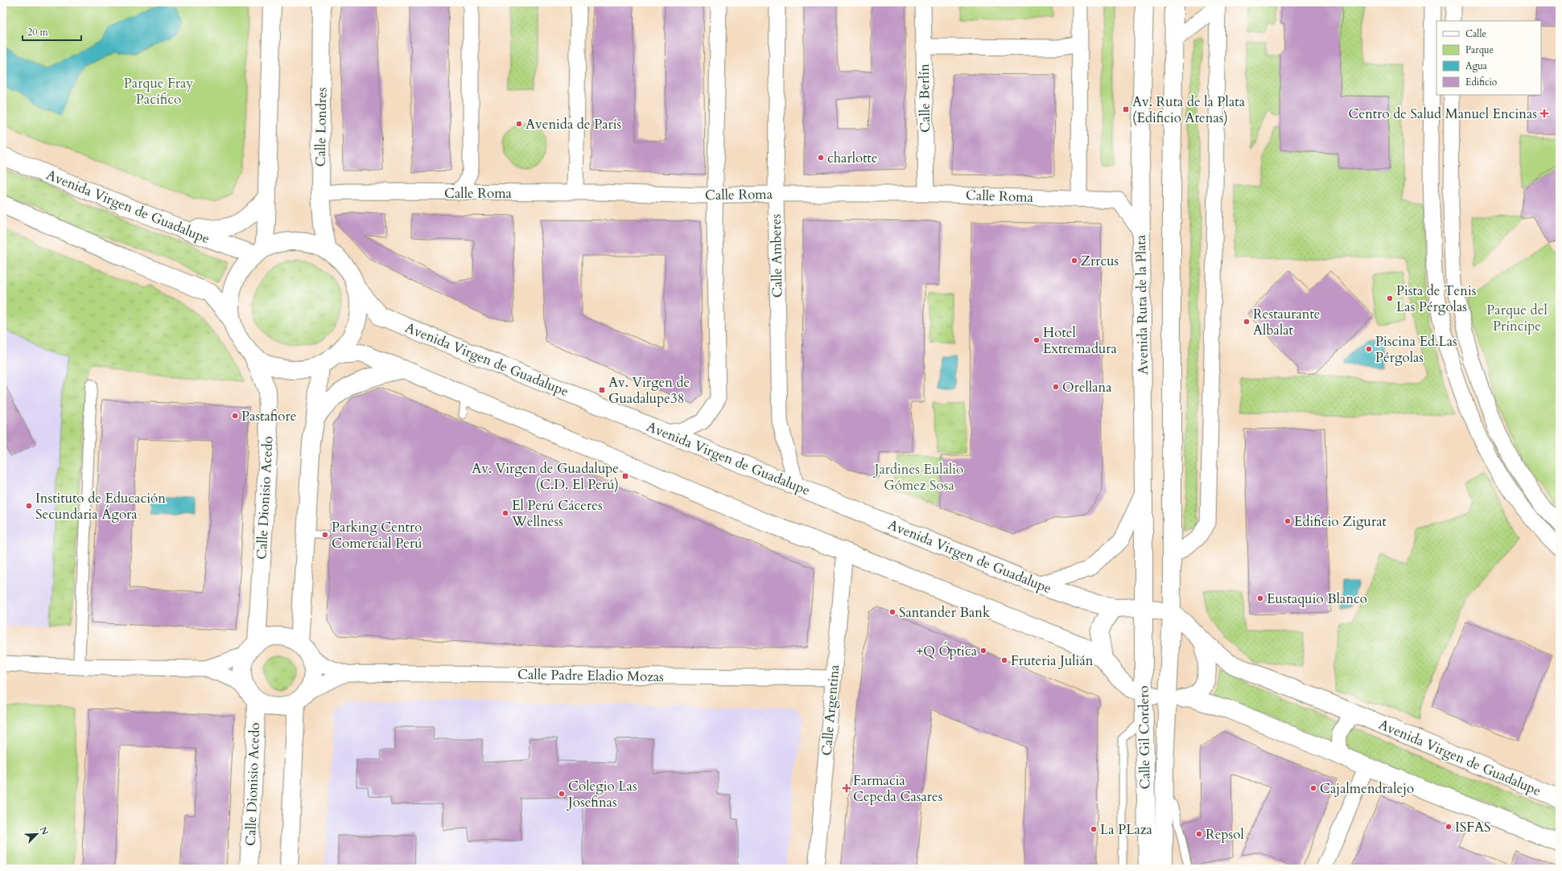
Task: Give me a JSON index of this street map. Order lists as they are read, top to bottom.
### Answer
{
  "streets": {
    "main road": [
      "Calle Londres",
      "Avenida Virgen de Guadalupe",
      "Avenida Ruta de la Plata",
      "Calle Dionisio Acedo",
      "Calle Gil Cordero"
    ],
    "street": [
      "Calle Berlín",
      "Calle Roma",
      "Calle Amberes",
      "Calle Padre Eladio Mozas",
      "Calle Argentina"
    ]
  },
  "crossings": [
    ["Calle Berlín", "Calle Roma"],
    ["Calle Londres", "Calle Roma"],
    ["Calle Roma", "Calle Amberes"],
    ["Calle Roma", "Avenida Ruta de la Plata"],
    ["Avenida Virgen de Guadalupe", "Calle Amberes"],
    ["Avenida Virgen de Guadalupe", "Avenida Ruta de la Plata"],
    ["Avenida Virgen de Guadalupe", "Calle Gil Cordero"],
    ["Avenida Ruta de la Plata", "Calle Gil Cordero"],
    ["Calle Dionisio Acedo", "Calle Padre Eladio Mozas"],
    ["Calle Padre Eladio Mozas", "Calle Argentina"]
  ],
  "parks": ["Parque Fray Pacífico", "Parque del Príncipe", "Jardines Eulalio Gómez Sosa"],
  "places": {
    "transit": ["Av. Ruta de la Plata (Edificio Atenas)", "Av. Virgen de Guadalupe38", "Av. Virgen de Guadalupe (C.D. El Perú)"],
    "health": ["Centro de Salud Manuel Encinas", "Farmacia Cepeda Casares"],
    "other": [
      "Avenida de París",
      "charlotte",
      "Zrrcus",
      "Pista de Tenis Las Pérgolas",
      "Restaurante Albalat",
      "Hotel Extremadura",
      "Piscina Ed.Las Pérgolas",
      "Orellana",
      "Pastafiore",
      "Instituto de Educación Secundaria Ágora",
      "El Perú Cáceres Wellness",
      "Edificio Zigurat",
      "Parking Centro Comercial Perú",
      "Eustaquio Blanco",
      "Santander Bank",
      "+Q Óptica",
      "Fruteria Julián",
      "Cajalmendralejo",
      "Colegio Las Josefinas",
      "ISFAS",
      "La PLaza",
      "Repsol"
    ]
  },
  "legend": [
    "Calle",
    "Parque",
    "Agua",
    "Edificio"
  ],
  "scale_bar": "20 m",
  "north": "top right"
}
